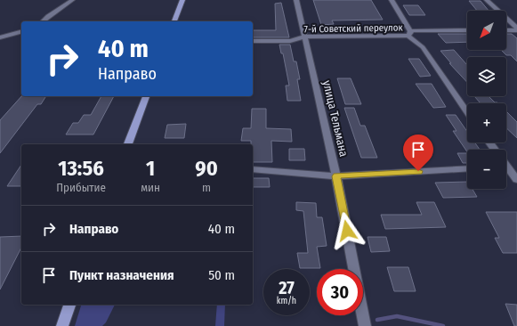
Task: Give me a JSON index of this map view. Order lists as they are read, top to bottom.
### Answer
{
  "streets": {
    "street": ["7-й Советский переулок", "улица Тельмана"]
  },
  "crossings": [
    ["7-й Советский переулок", "улица Тельмана"]
  ],
  "north": "bottom left",
  "page": {
    "map_buttons": ["+", "−"],
    "turn": ["40 m", "Направо"],
    "eta": [
      "13:56",
      "Прибытие",
      "1",
      "мин",
      "90",
      "m"
    ],
    "list": [
      {
        "name": "Направо",
        "value": "40 m"
      },
      {
        "name": "Пункт назначения",
        "value": "50 m"
      }
    ],
    "speed": "27 km/h",
    "limit": "30"
  }
}
